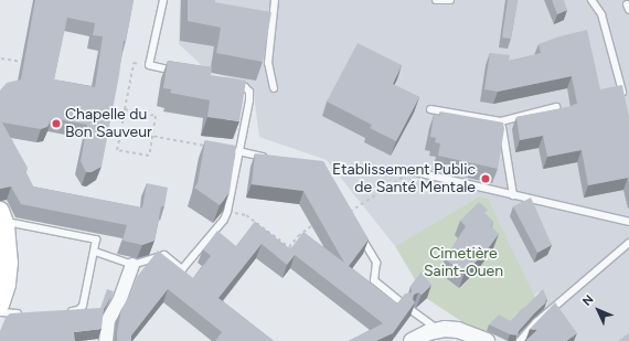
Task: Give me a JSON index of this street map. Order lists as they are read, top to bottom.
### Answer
{
  "parks": ["Cimetière Saint-Ouen"],
  "places": ["Chapelle du Bon Sauveur", "Etablissement Public de Santé Mentale"],
  "north": "top left"
}
